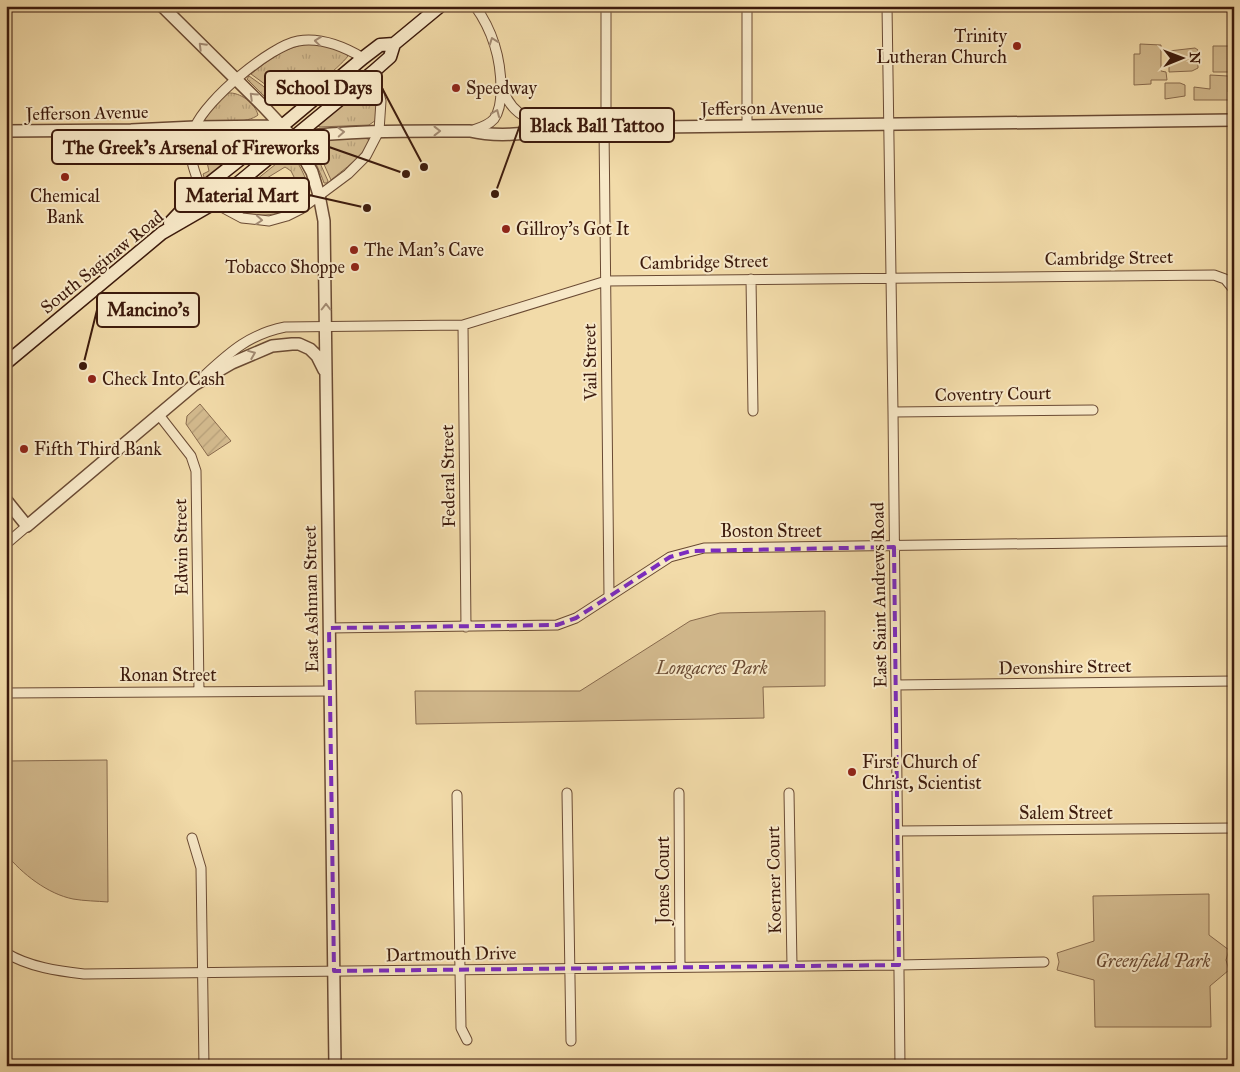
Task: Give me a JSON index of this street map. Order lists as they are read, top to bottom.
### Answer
{
  "streets": {
    "main road": ["South Saginaw Road"],
    "street": [
      "Jefferson Avenue",
      "Cambridge Street",
      "Vail Street",
      "Coventry Court",
      "Federal Street",
      "Boston Street",
      "Edwin Street",
      "East Saint Andrews Road",
      "East Ashman Street",
      "Devonshire Street",
      "Ronan Street",
      "Salem Street",
      "Jones Court",
      "Koerner Court",
      "Dartmouth Drive"
    ]
  },
  "crossings": [
    ["Jefferson Avenue", "South Saginaw Road"],
    ["Jefferson Avenue", "Vail Street"],
    ["Jefferson Avenue", "East Saint Andrews Road"],
    ["Jefferson Avenue", "East Ashman Street"],
    ["Cambridge Street", "Vail Street"],
    ["Cambridge Street", "Federal Street"],
    ["Cambridge Street", "Edwin Street"],
    ["Cambridge Street", "East Saint Andrews Road"],
    ["Cambridge Street", "East Ashman Street"],
    ["South Saginaw Road", "East Ashman Street"],
    ["Vail Street", "Boston Street"],
    ["Coventry Court", "East Saint Andrews Road"],
    ["Federal Street", "Boston Street"],
    ["Boston Street", "East Saint Andrews Road"],
    ["Boston Street", "East Ashman Street"],
    ["Edwin Street", "Ronan Street"],
    ["East Saint Andrews Road", "Devonshire Street"],
    ["East Saint Andrews Road", "Salem Street"],
    ["East Saint Andrews Road", "Dartmouth Drive"],
    ["East Ashman Street", "Ronan Street"],
    ["East Ashman Street", "Dartmouth Drive"],
    ["Jones Court", "Dartmouth Drive"],
    ["Koerner Court", "Dartmouth Drive"]
  ],
  "parks": ["Longacres Park", "Greenfield Park"],
  "places": [
    "Trinity Lutheran Church",
    "Speedway",
    "School Days",
    "The Greek's Arsenal of Fireworks",
    "Chemical Bank",
    "Black Ball Tattoo",
    "Material Mart",
    "Gillroy's Got It",
    "The Man's Cave",
    "Tobacco Shoppe",
    "Mancino's",
    "Check Into Cash",
    "Fifth Third Bank",
    "First Church of Christ, Scientist"
  ],
  "north": "right"
}
